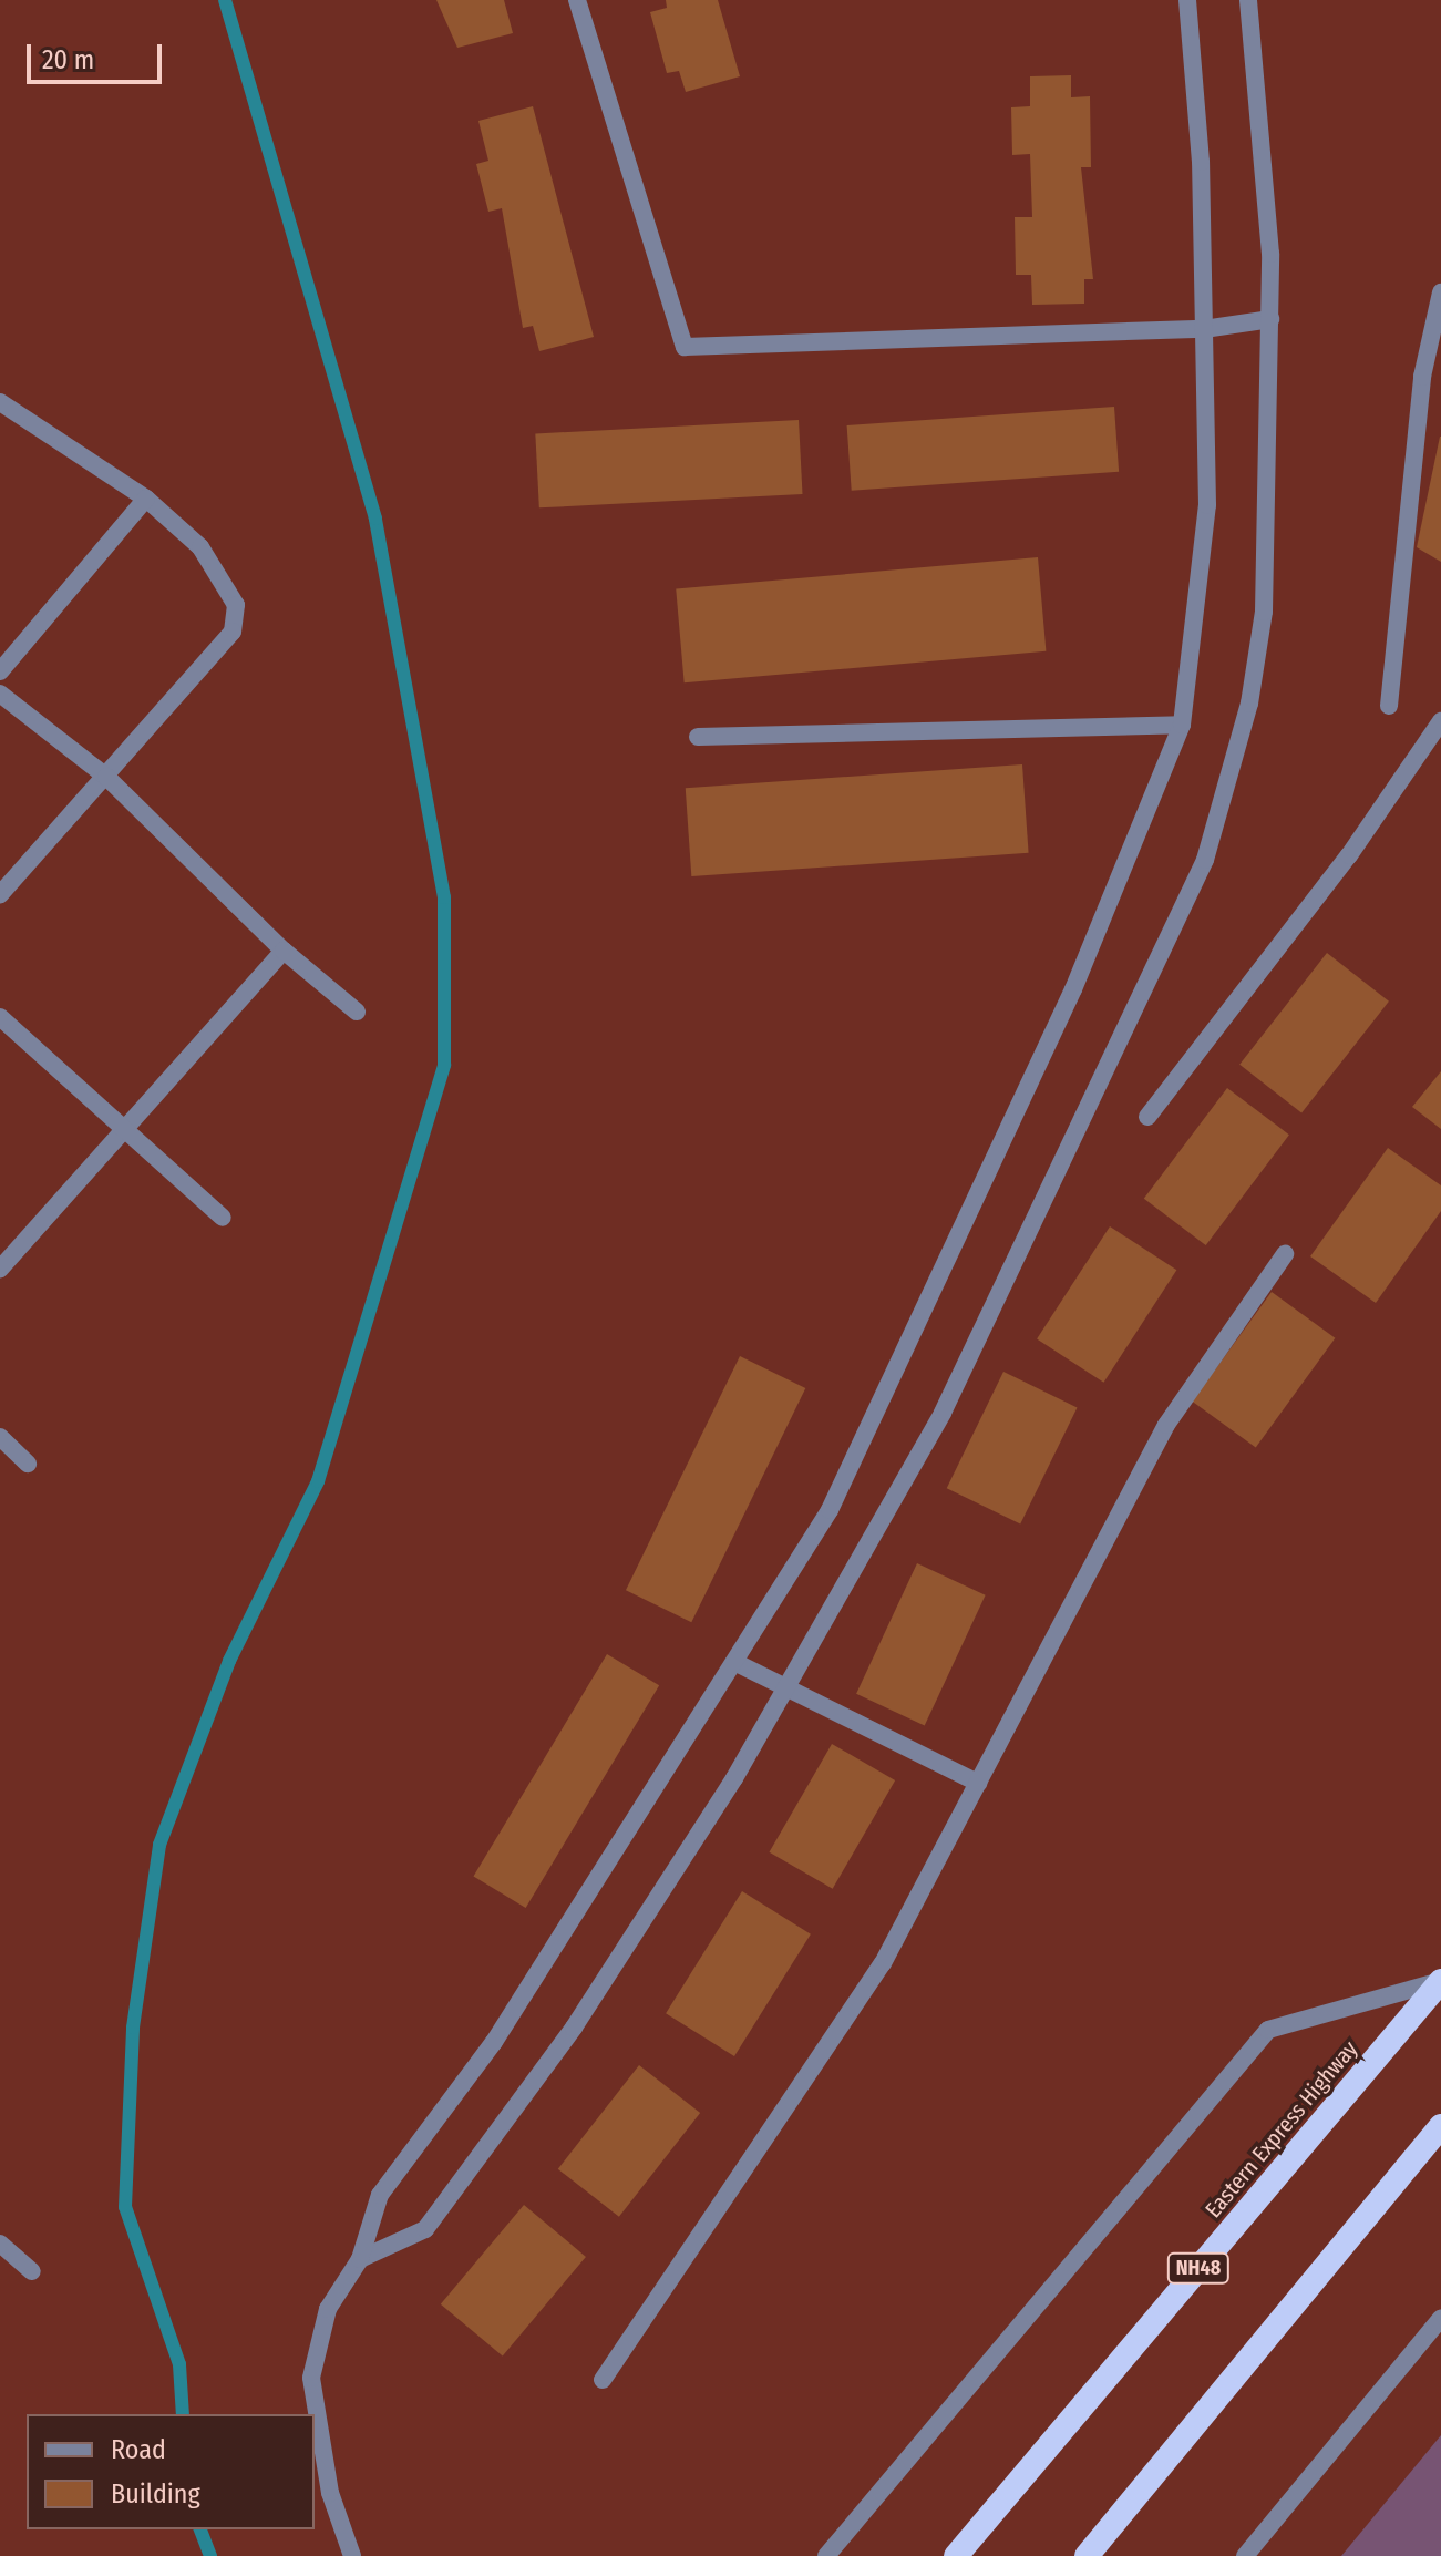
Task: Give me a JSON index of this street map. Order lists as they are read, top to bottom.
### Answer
{
  "streets": {
    "highway": ["Eastern Express Highway", "NH48"]
  },
  "legend": ["Road", "Building"],
  "scale_bar": "20 m"
}
